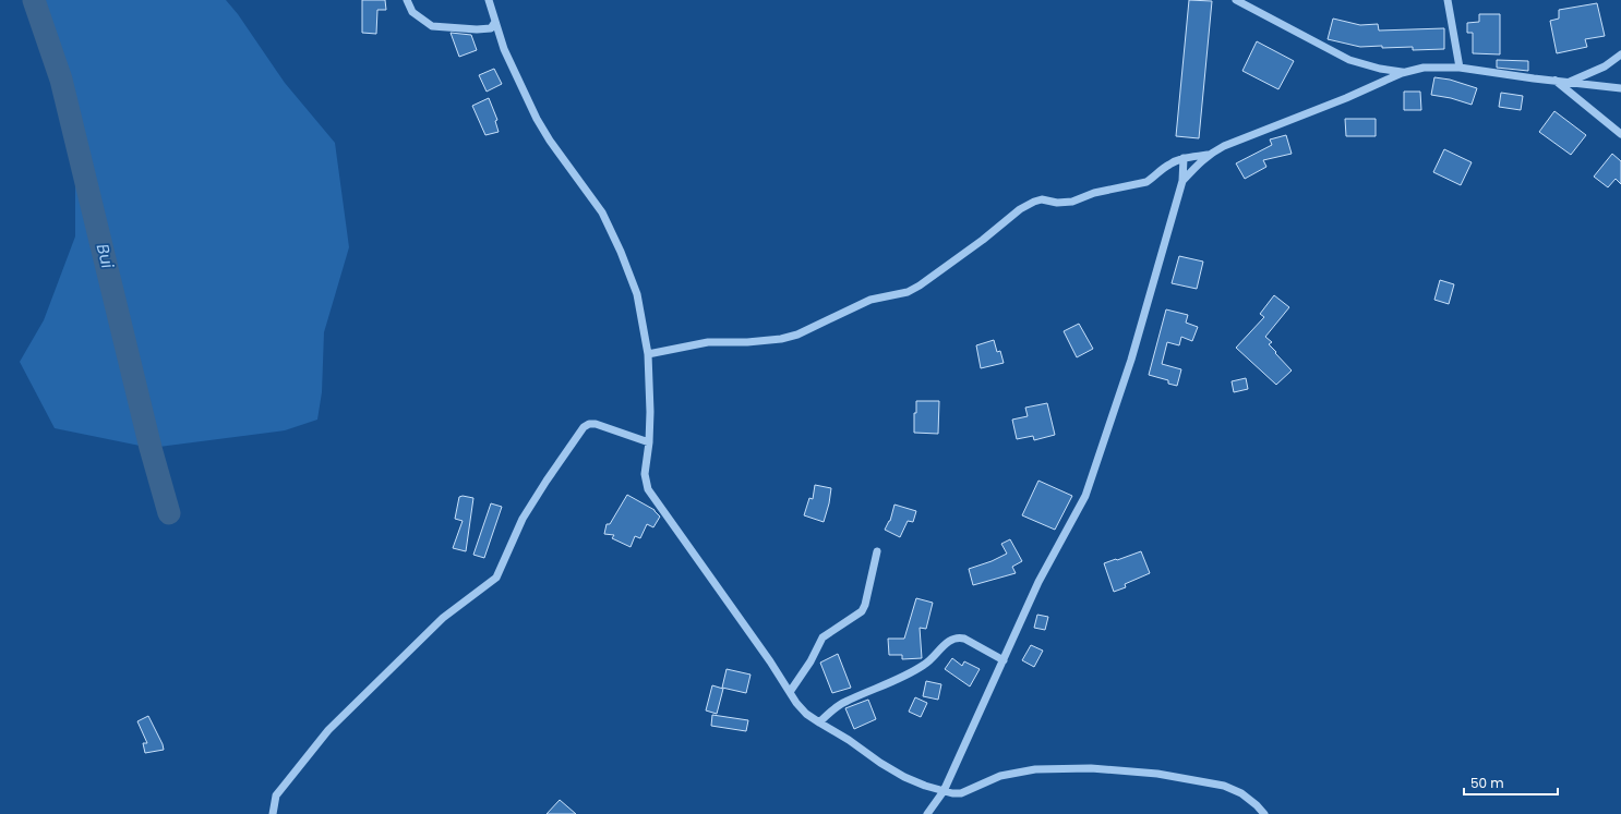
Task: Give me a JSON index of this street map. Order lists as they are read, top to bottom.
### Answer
{
  "water": ["Bui"],
  "scale_bar": "50 m"
}
